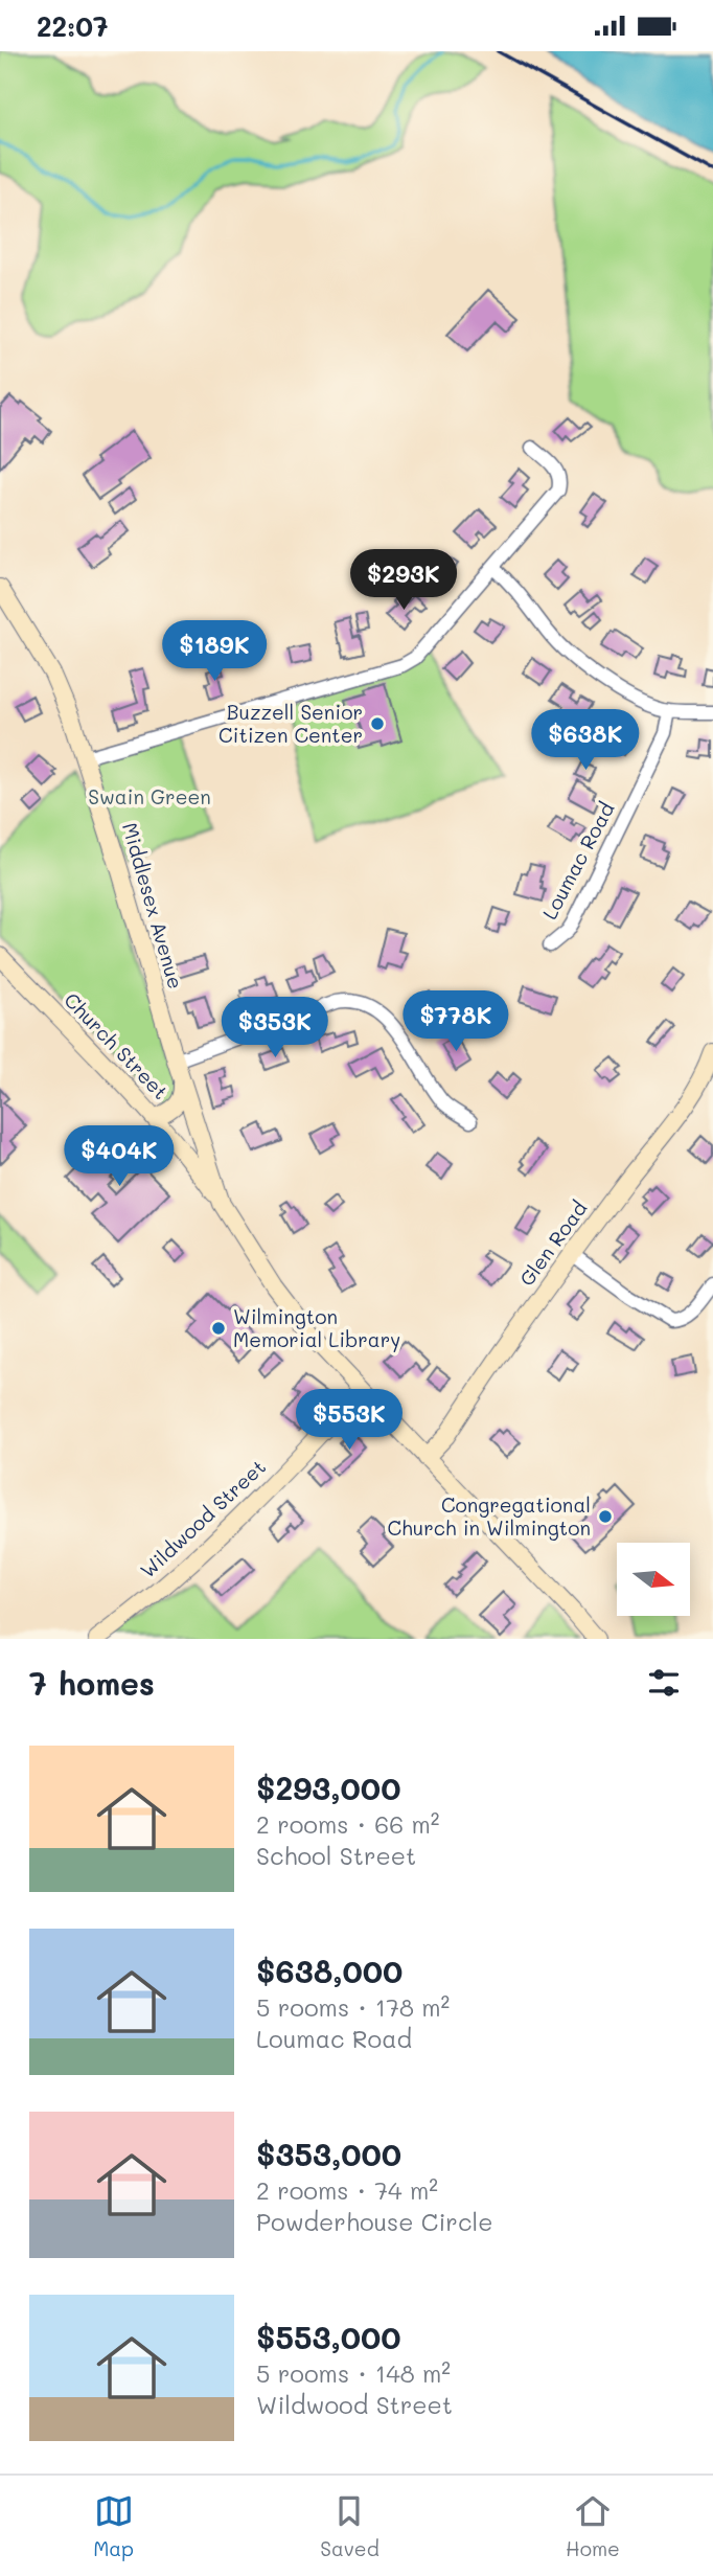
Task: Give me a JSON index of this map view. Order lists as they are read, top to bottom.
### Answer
{
  "streets": {
    "street": [
      "Loumac Road",
      "Middlesex Avenue",
      "Church Street",
      "Glen Road",
      "Wildwood Street"
    ]
  },
  "crossings": [
    ["Middlesex Avenue", "Church Street"],
    ["Middlesex Avenue", "Glen Road"],
    ["Middlesex Avenue", "Wildwood Street"]
  ],
  "parks": ["Swain Green"],
  "places": ["Buzzell Senior Citizen Center", "Wilmington Memorial Library", "Congregational Church in Wilmington"],
  "north": "right",
  "page": {
    "status": "22:07",
    "price": [
      "$293K",
      "$189K",
      "$638K",
      "$778K",
      "$353K",
      "$404K",
      "$553K"
    ],
    "heading": "7 homes",
    "list": [
      {
        "name": "$293,000",
        "note": "2 rooms · 66 m² · School Street"
      },
      {
        "name": "$638,000",
        "note": "5 rooms · 178 m² · Loumac Road"
      },
      {
        "name": "$353,000",
        "note": "2 rooms · 74 m² · Powderhouse Circle"
      },
      {
        "name": "$553,000",
        "note": "5 rooms · 148 m² · Wildwood Street"
      }
    ],
    "tabs": ["Map", "Saved", "Home"]
  }
}
